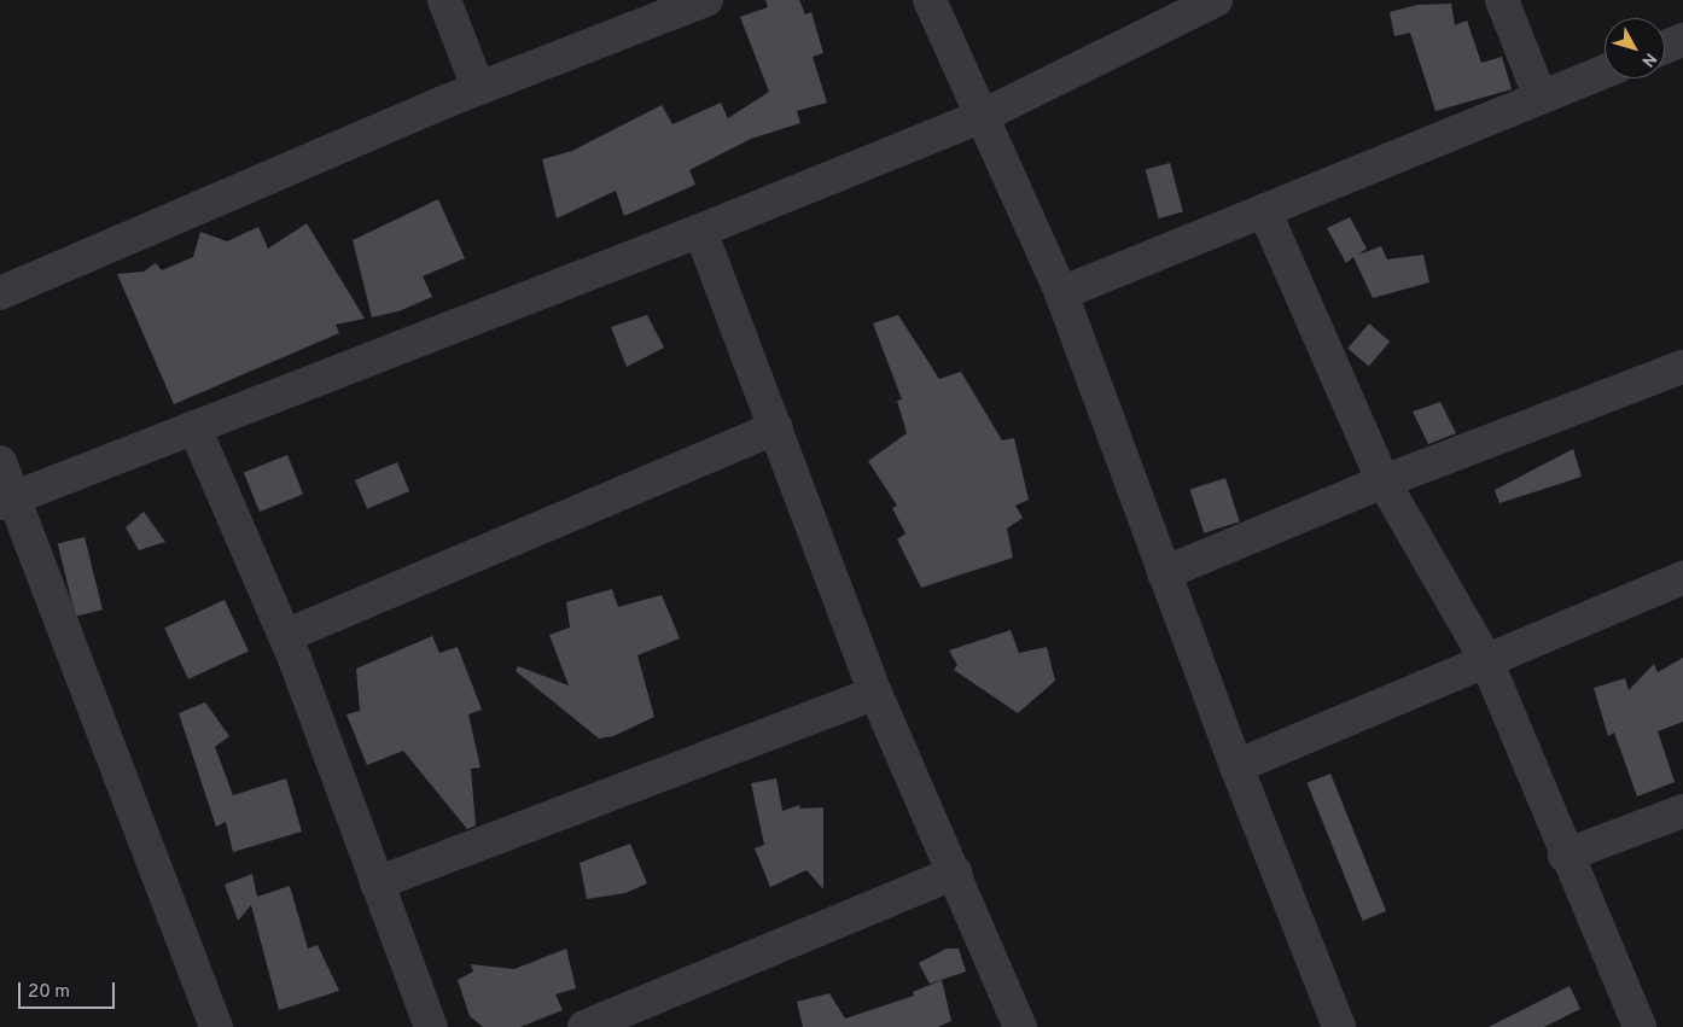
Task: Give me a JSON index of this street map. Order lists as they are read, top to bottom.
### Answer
{
  "scale_bar": "20 m",
  "north": "bottom right"
}
